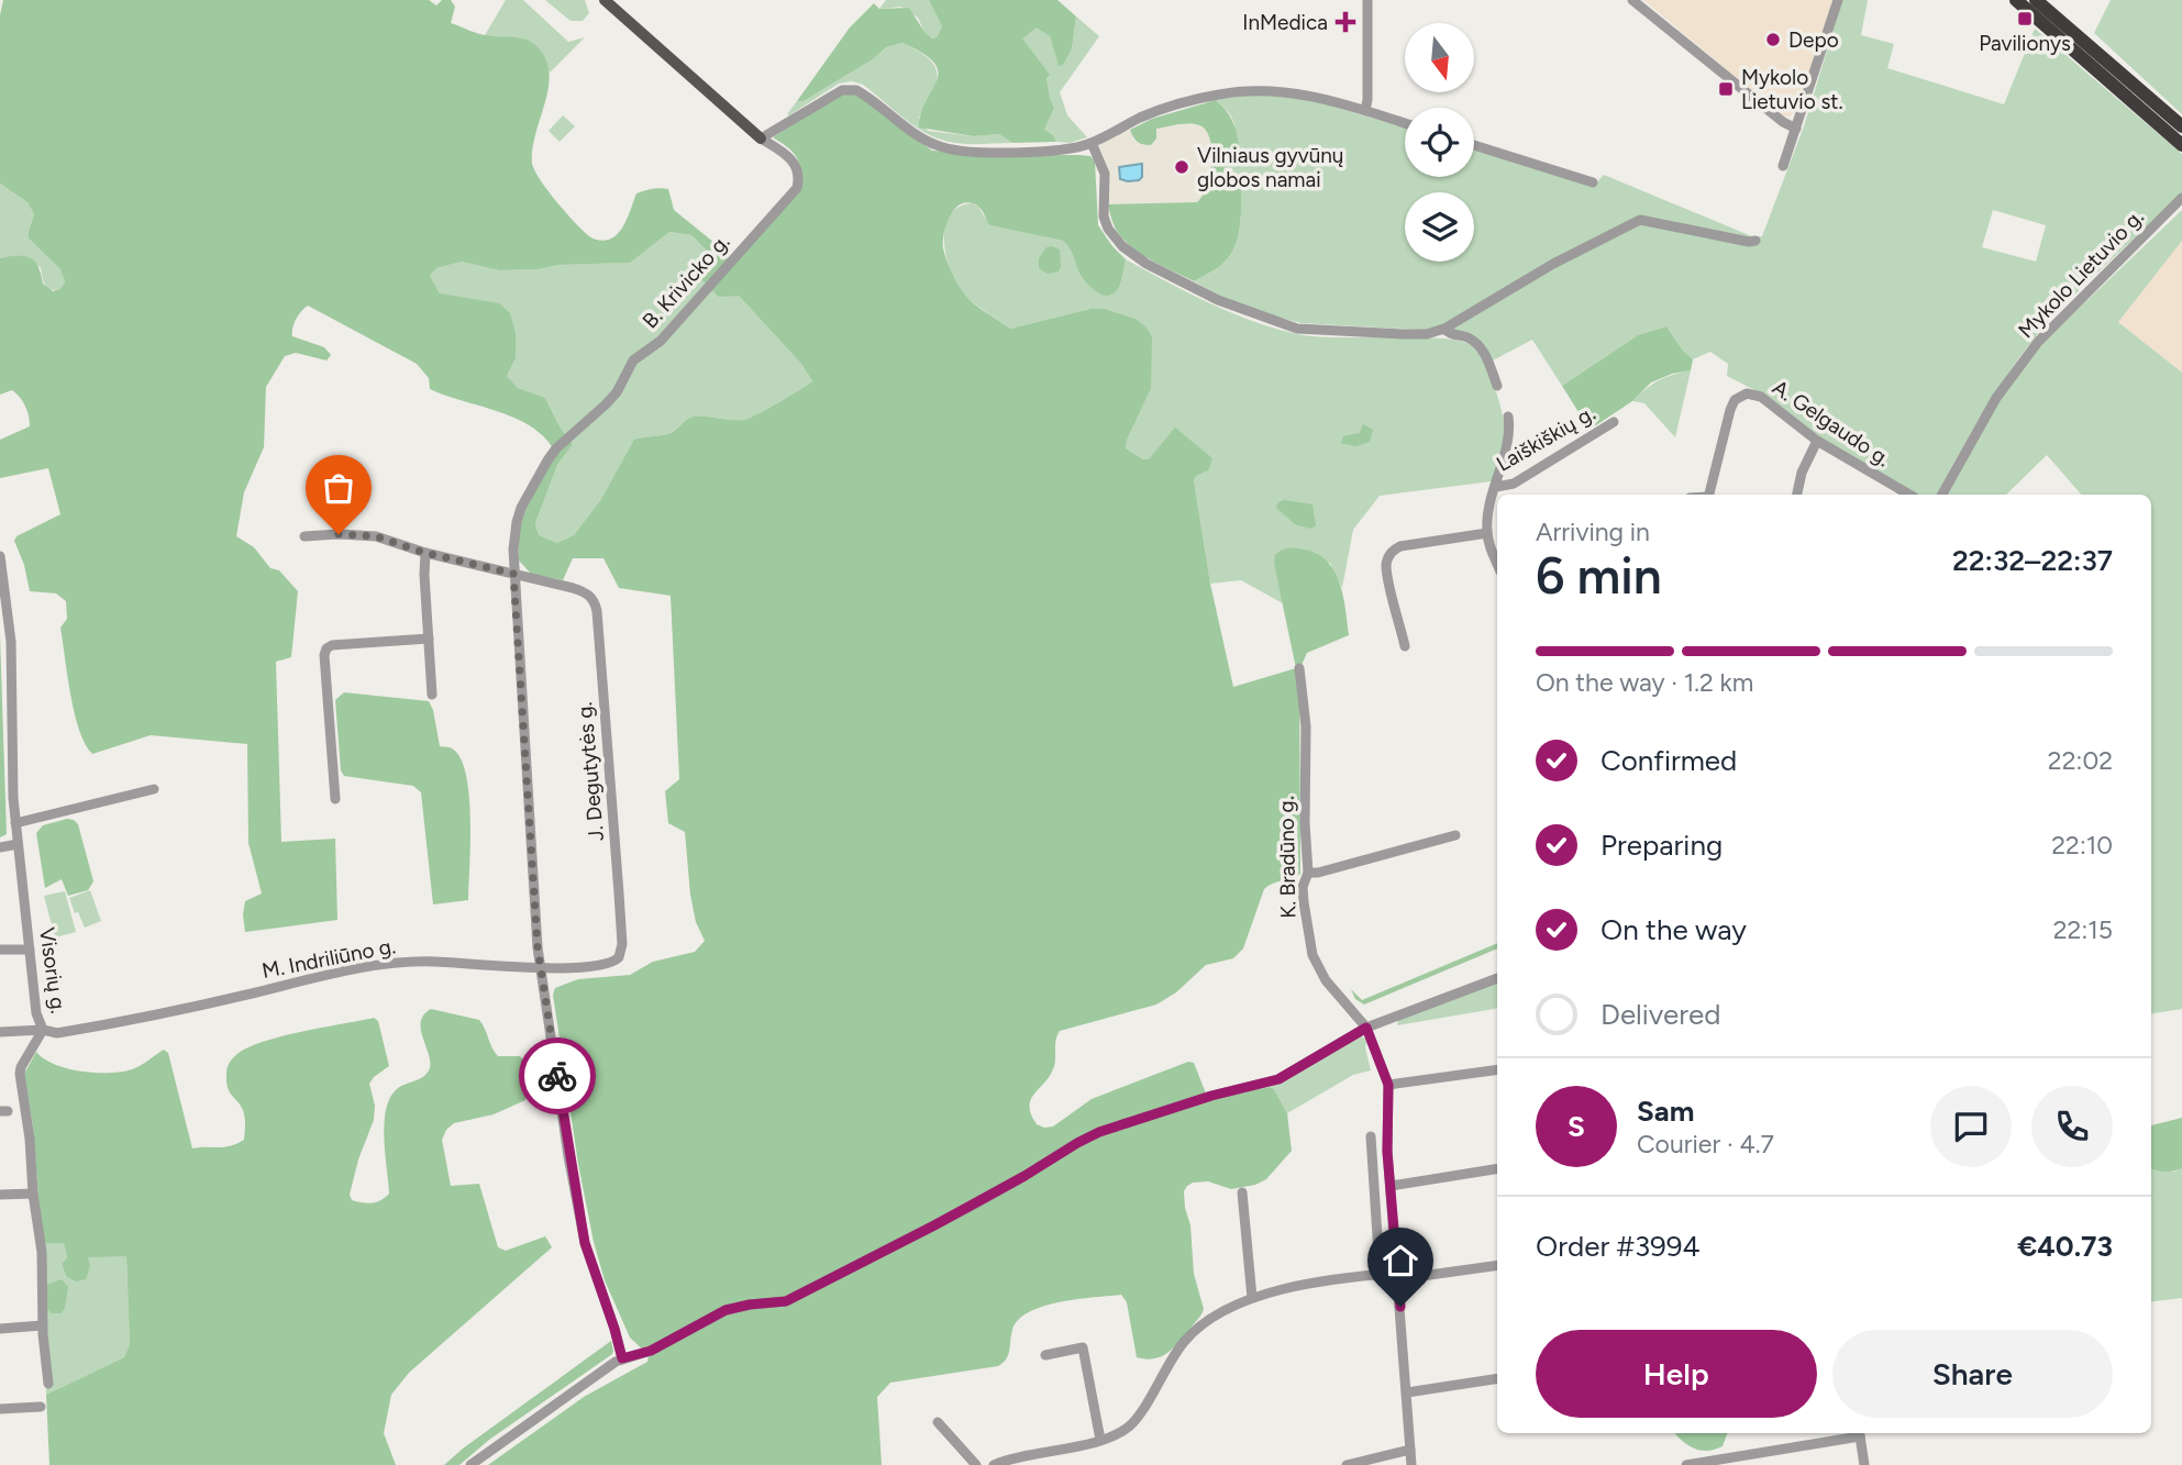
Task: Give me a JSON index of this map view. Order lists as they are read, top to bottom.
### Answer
{
  "streets": {
    "street": [
      "Mykolo Lietuvio g.",
      "B. Krivicko g.",
      "A. Gelgaudo g.",
      "Laiškiškių g.",
      "J. Degutytės g.",
      "K. Bradūno g.",
      "M. Indriliūno g.",
      "Visorių g."
    ]
  },
  "crossings": [
    ["B. Krivicko g.", "J. Degutytės g."],
    ["B. Krivicko g.", "M. Indriliūno g."],
    ["J. Degutytės g.", "M. Indriliūno g."],
    ["M. Indriliūno g.", "Visorių g."]
  ],
  "places": {
    "transit": ["Pavilionys", "Mykolo Lietuvio st."],
    "health": ["InMedica"],
    "other": ["Depo", "Vilniaus gyvūnų globos namai"]
  },
  "north": "bottom",
  "page": {
    "heading": ["6 min", "Arriving in", "22:32–22:37"],
    "panel": [
      "Sam",
      "Courier · 4.7",
      "Order #3994",
      "€40.73"
    ],
    "bar": "On the way · 1.2 km",
    "list": [
      ["Confirmed", "22:02"],
      ["Preparing", "22:10"],
      ["On the way", "22:15"],
      "Delivered"
    ],
    "round": "S",
    "buttons": ["Help", "Share"]
  }
}
